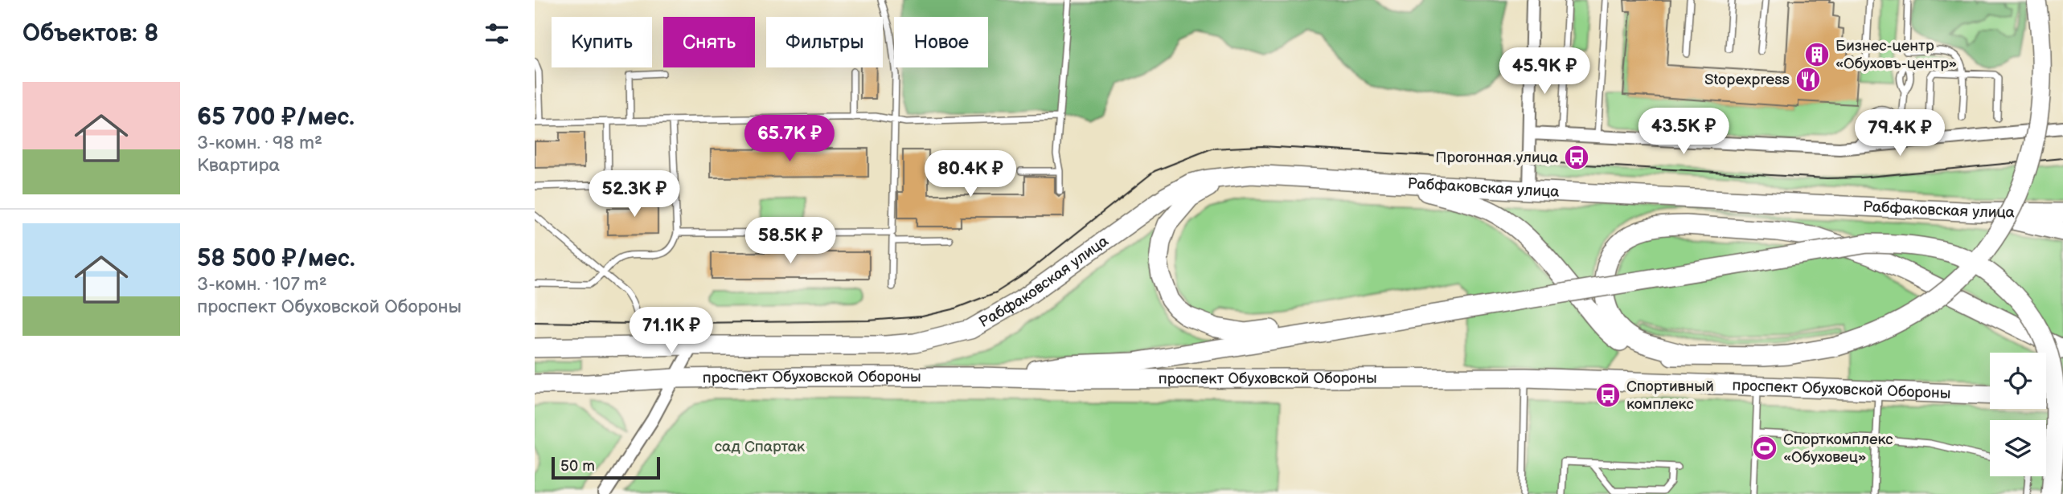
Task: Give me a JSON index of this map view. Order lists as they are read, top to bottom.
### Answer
{
  "streets": {
    "main road": ["Рабфаковская улица", "проспект Обуховской Обороны"]
  },
  "crossings": [
    ["Рабфаковская улица", "проспект Обуховской Обороны"]
  ],
  "parks": ["сад Спартак"],
  "places": {
    "building": ["Бизнес-центр «Обуховъ-центр»"],
    "restaurant": ["Stopexpress"],
    "bus stop": ["Прогонная улица", "Спортивный комплекс"],
    "sports": ["Спорткомплекс «Обуховец»"]
  },
  "scale_bar": "50 m",
  "page": {
    "heading": "Объектов: 8",
    "chip": [
      "Купить",
      "Снять",
      "Фильтры",
      "Новое"
    ],
    "price": [
      "45.9K ₽",
      "43.5K ₽",
      "79.4K ₽",
      "65.7K ₽",
      "80.4K ₽",
      "52.3K ₽",
      "58.5K ₽",
      "71.1K ₽"
    ],
    "list": [
      {
        "name": "65 700 ₽/мес.",
        "note": "3-комн. · 98 m² · Квартира"
      },
      {
        "name": "58 500 ₽/мес.",
        "note": "3-комн. · 107 m² · проспект Обуховской Обороны"
      }
    ],
    "scale": "50 m"
  }
}
